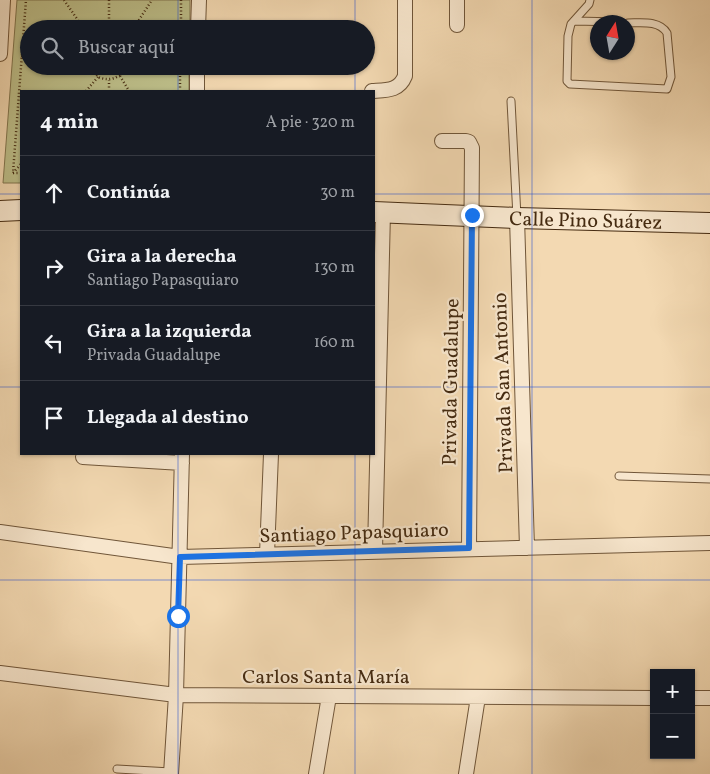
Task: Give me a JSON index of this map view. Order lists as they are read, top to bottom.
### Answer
{
  "streets": {
    "street": [
      "Calle Pino Suárez",
      "Privada Guadalupe",
      "Privada San Antonio",
      "Santiago Papasquiaro",
      "Carlos Santa María"
    ]
  },
  "crossings": [
    ["Calle Pino Suárez", "Privada Guadalupe"],
    ["Calle Pino Suárez", "Privada San Antonio"],
    ["Privada Guadalupe", "Santiago Papasquiaro"],
    ["Privada San Antonio", "Santiago Papasquiaro"]
  ],
  "north": "top",
  "page": {
    "search": "Buscar aquí",
    "heading": ["4 min", "A pie · 320 m"],
    "list": [
      ["Continúa", "30 m"],
      ["Gira a la derecha", "Santiago Papasquiaro", "130 m"],
      ["Gira a la izquierda", "Privada Guadalupe", "160 m"],
      "Llegada al destino"
    ],
    "map_buttons": ["+", "−"]
  }
}
